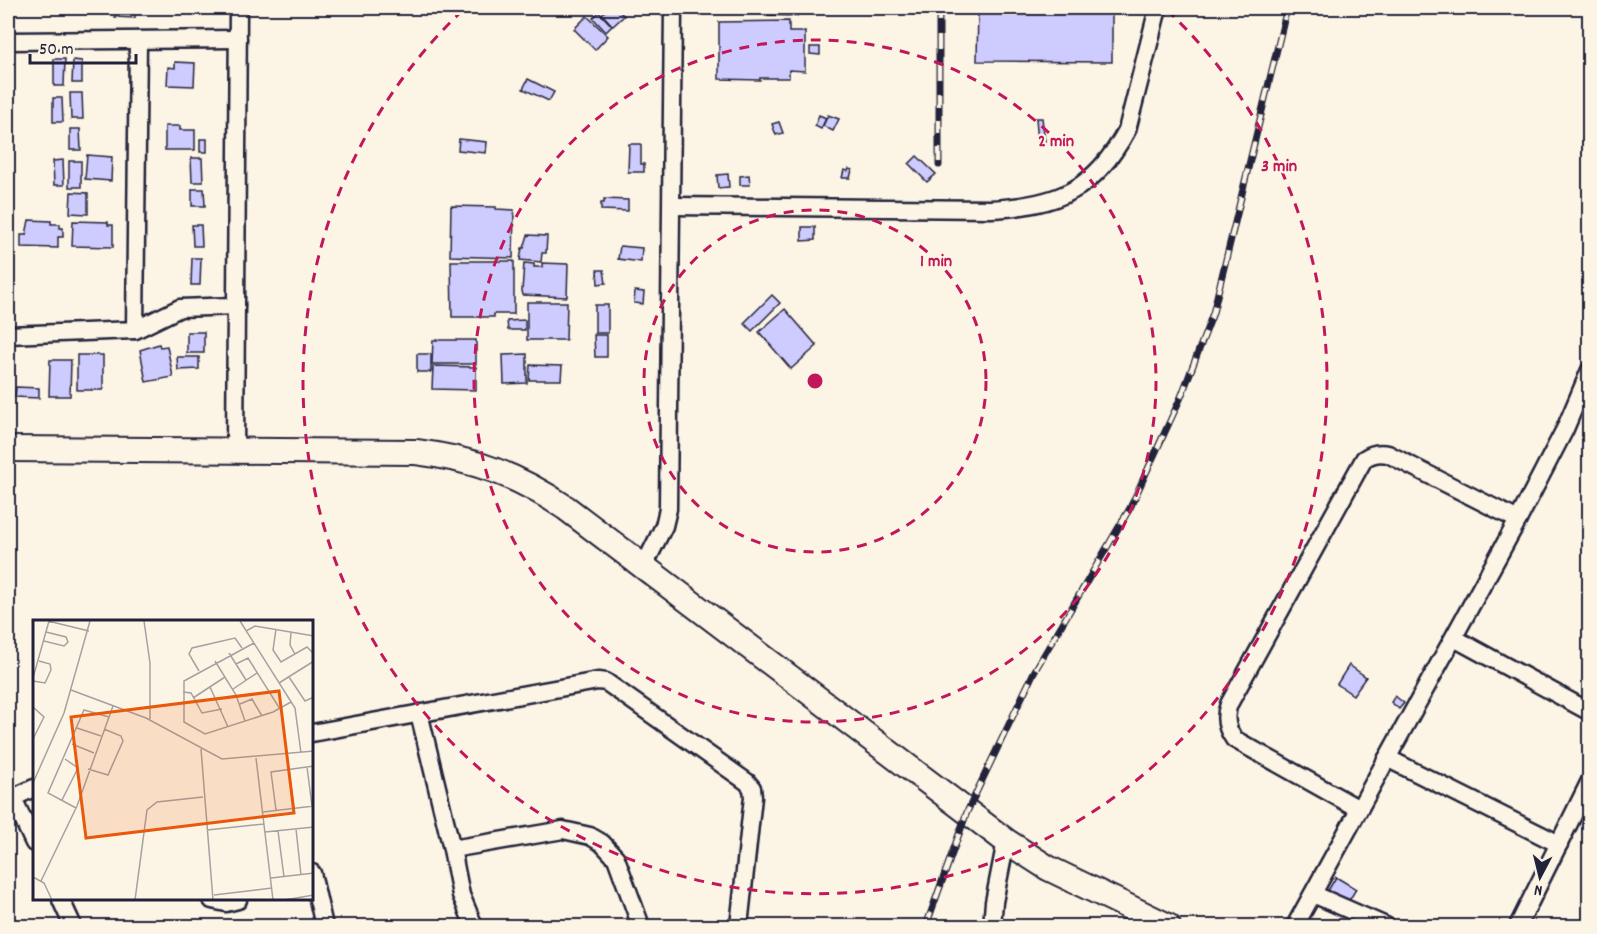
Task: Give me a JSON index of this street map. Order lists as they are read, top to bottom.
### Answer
{
  "scale_bar": "50 m",
  "north": "bottom",
  "rings": ["2 min", "3 min", "1 min"]
}
